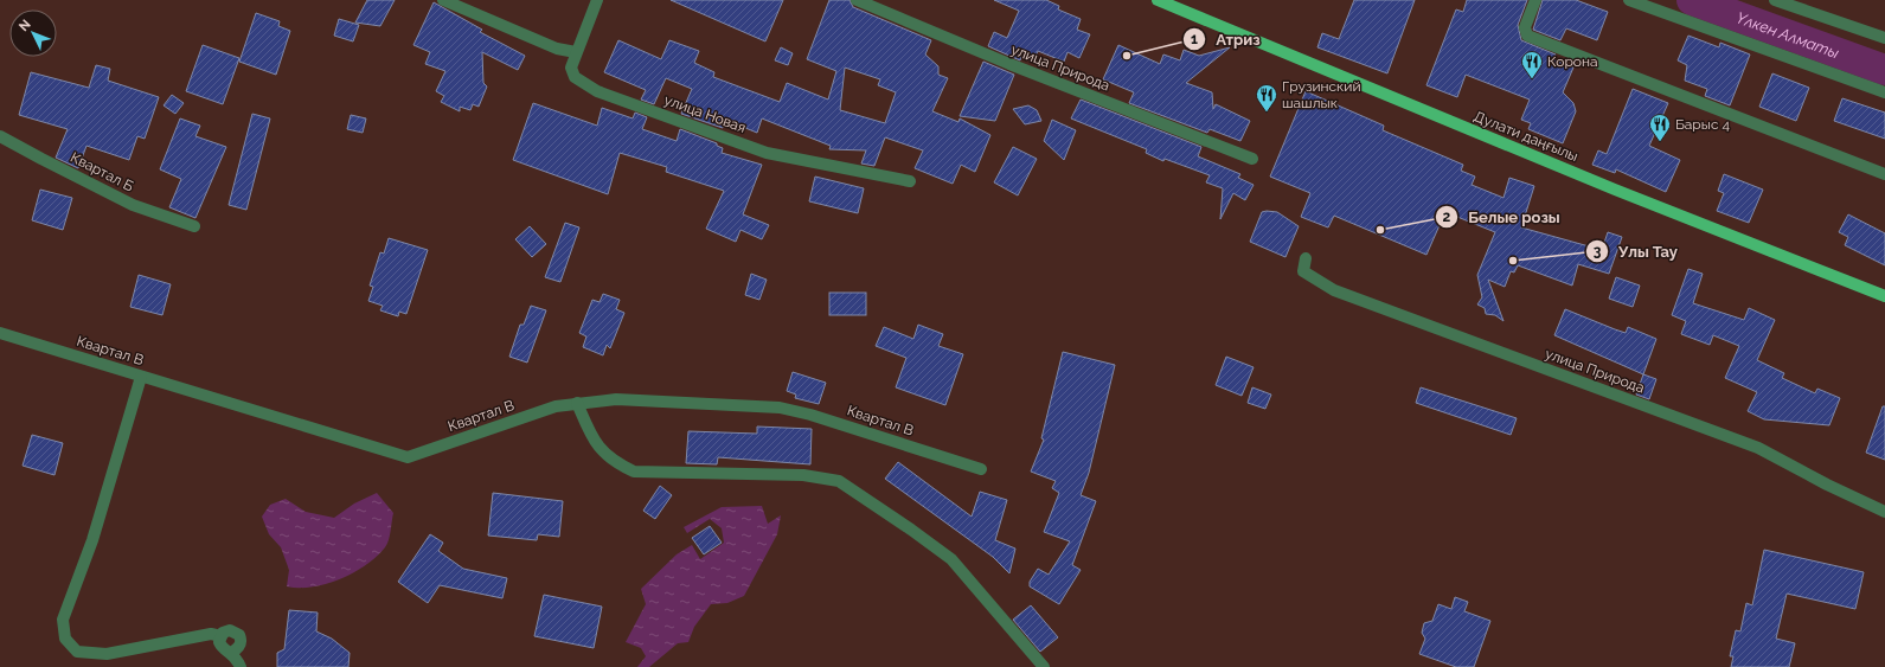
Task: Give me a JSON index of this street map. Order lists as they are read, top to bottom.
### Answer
{
  "streets": {
    "main road": ["Дулати даңғылы"],
    "street": [
      "улица Природа",
      "улица Новая",
      "Квартал Б",
      "Квартал В"
    ]
  },
  "water": ["Үлкен Алматы"],
  "places": {
    "other": ["Атриз", "Белые розы", "Улы Тау"],
    "restaurant": ["Корона", "Грузинский шашлык", "Барыс 4"]
  },
  "north": "top left"
}
